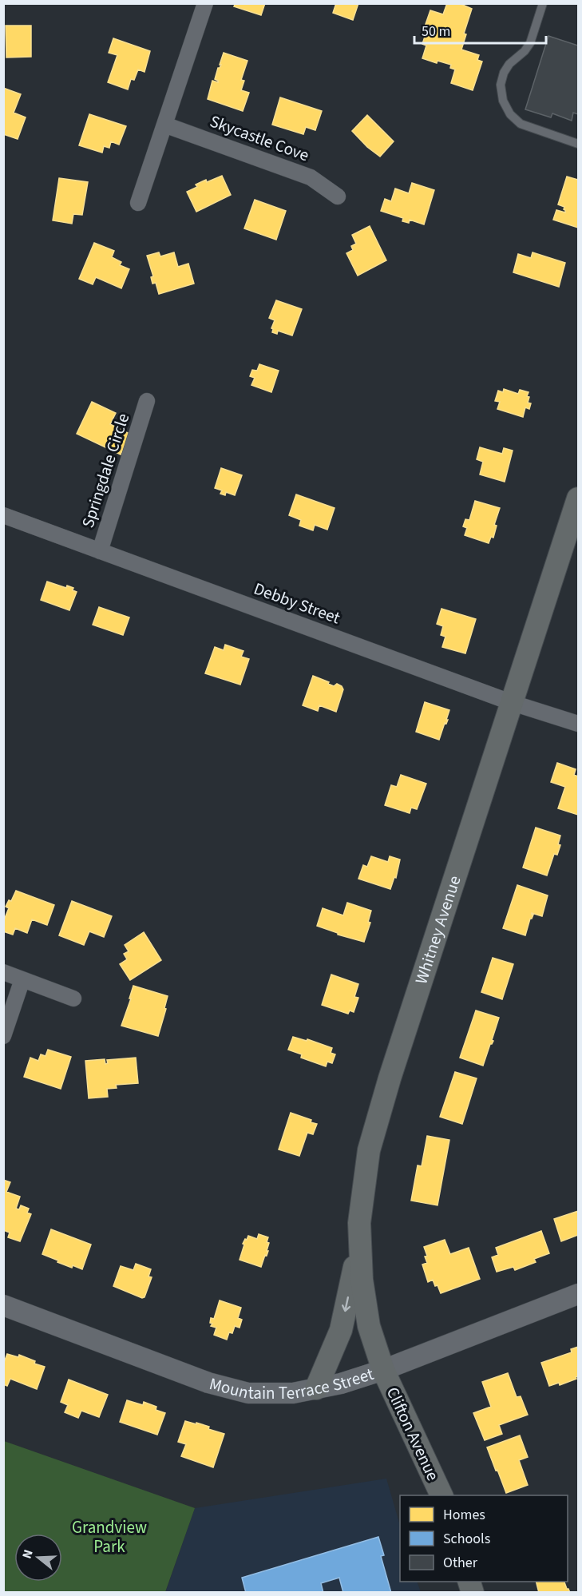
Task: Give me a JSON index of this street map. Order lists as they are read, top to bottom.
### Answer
{
  "streets": {
    "main road": ["Whitney Avenue", "Clifton Avenue"],
    "street": [
      "Skycastle Cove",
      "Springdale Circle",
      "Debby Street",
      "Mountain Terrace Street"
    ]
  },
  "crossings": [
    ["Springdale Circle", "Debby Street"],
    ["Debby Street", "Whitney Avenue"],
    ["Whitney Avenue", "Mountain Terrace Street"],
    ["Whitney Avenue", "Clifton Avenue"],
    ["Mountain Terrace Street", "Clifton Avenue"]
  ],
  "parks": ["Grandview Park"],
  "legend": ["Homes", "Schools", "Other"],
  "scale_bar": "50 m",
  "north": "left"
}
